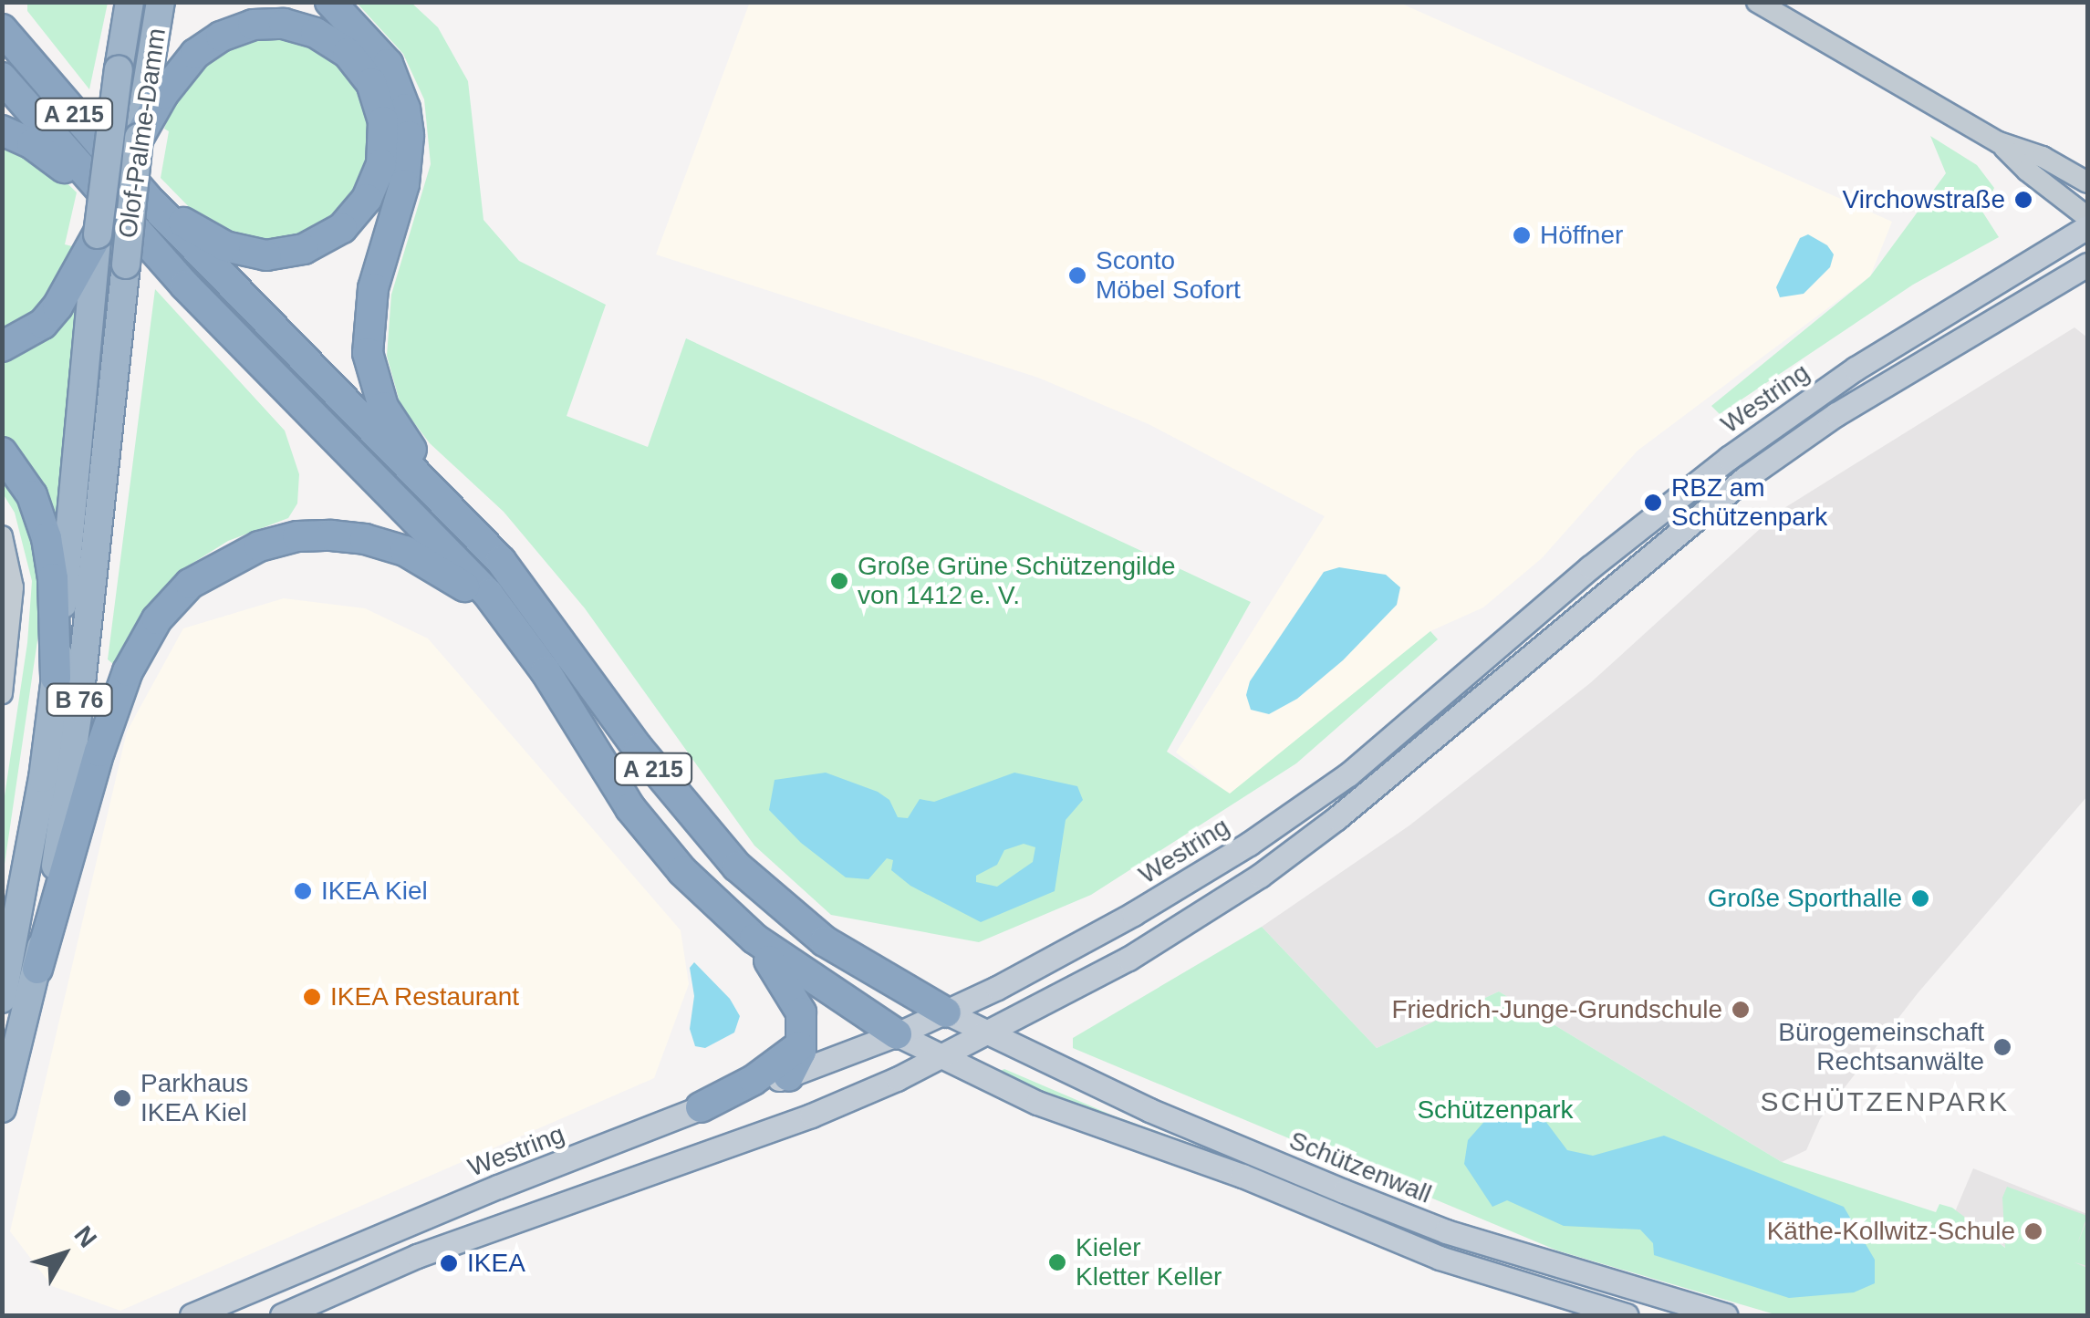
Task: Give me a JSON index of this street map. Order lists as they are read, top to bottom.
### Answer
{
  "streets": {
    "highway": ["A 215", "Olof-Palme-Damm", "B 76"],
    "main road": ["Westring", "Schützenwall"]
  },
  "crossings": [
    ["A 215", "Westring"],
    ["A 215", "Schützenwall"],
    ["Olof-Palme-Damm", "B 76"],
    ["Westring", "Schützenwall"]
  ],
  "districts": ["SCHÜTZENPARK"],
  "parks": ["Schützenpark"],
  "places": [
    "Virchowstraße",
    "Höffner",
    "Sconto Möbel Sofort",
    "RBZ am Schützenpark",
    "Große Grüne Schützengilde von 1412 e. V.",
    "IKEA Kiel",
    "Große Sporthalle",
    "IKEA Restaurant",
    "Friedrich-Junge-Grundschule",
    "Bürogemeinschaft Rechtsanwälte",
    "Parkhaus IKEA Kiel",
    "Käthe-Kollwitz-Schule",
    "Kieler Kletter Keller",
    "IKEA"
  ],
  "north": "top right"
}
